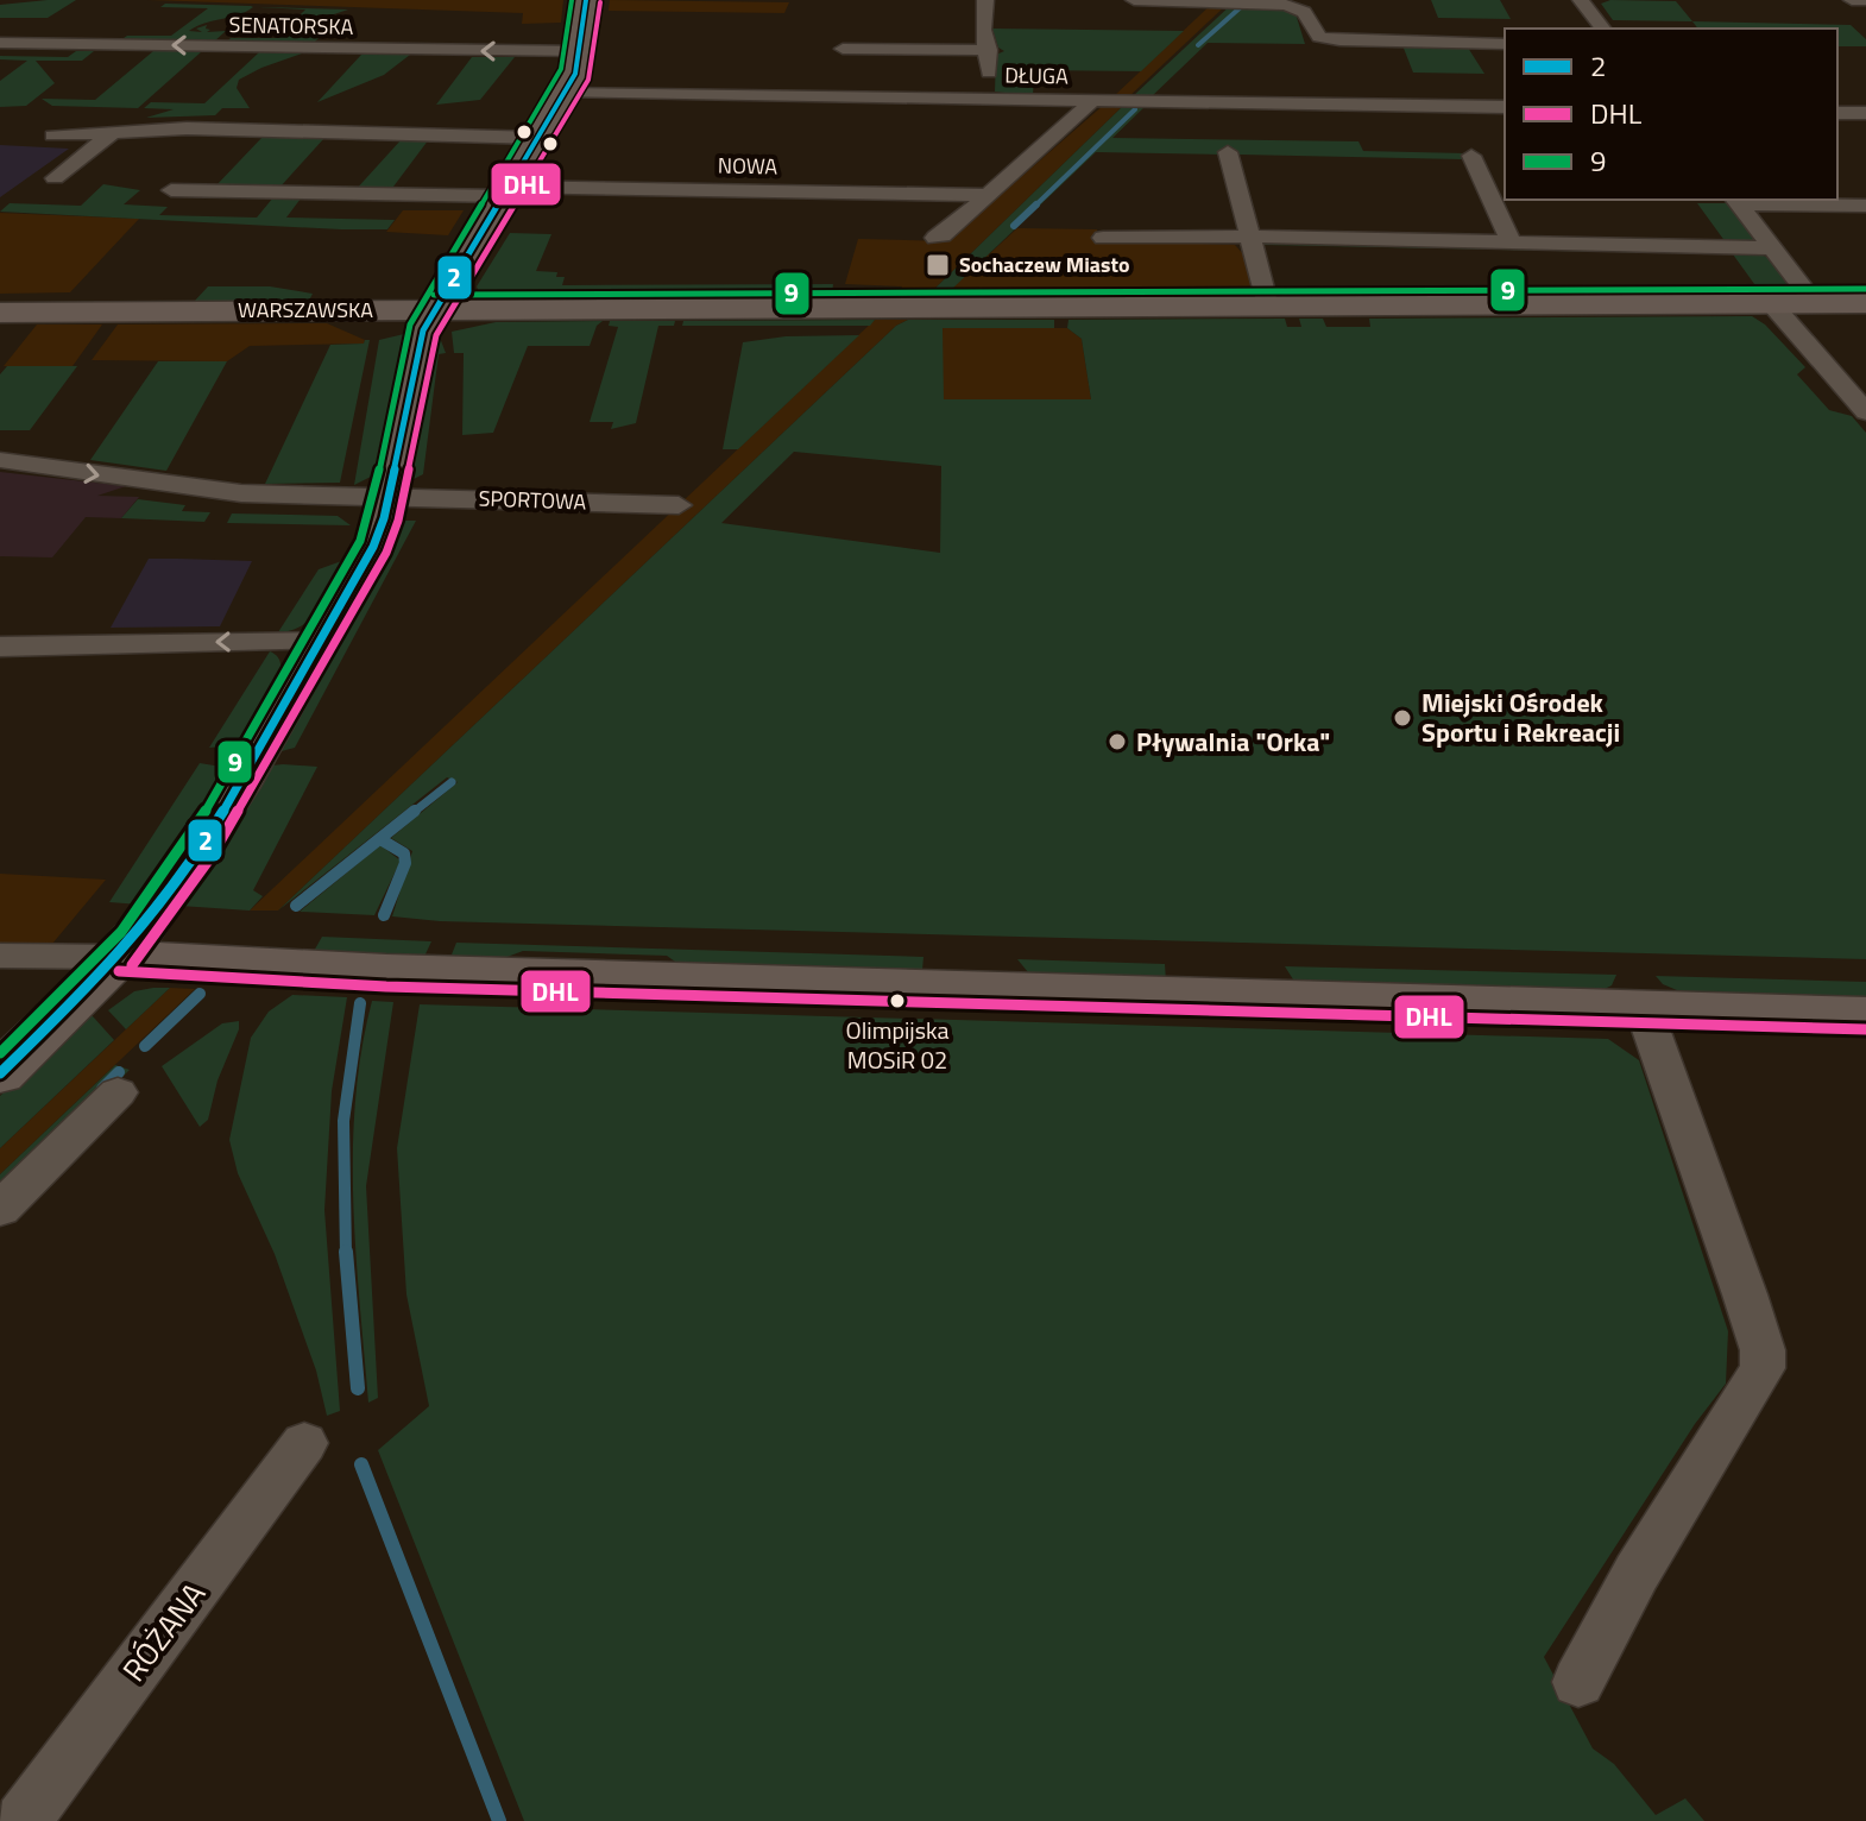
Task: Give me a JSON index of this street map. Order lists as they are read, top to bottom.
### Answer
{
  "streets": {
    "street": [
      "SENATORSKA",
      "DŁUGA",
      "NOWA",
      "WARSZAWSKA",
      "SPORTOWA",
      "RÓŻANA"
    ]
  },
  "places": {
    "transit": ["Sochaczew Miasto"],
    "other": ["Miejski Ośrodek Sportu i Rekreacji", "Pływalnia \"Orka\"", "Olimpijska MOSiR 02"]
  },
  "lines": ["transit line 2", "transit line 9", "transit line DHL"],
  "legend": ["2", "DHL", "9"]
}
